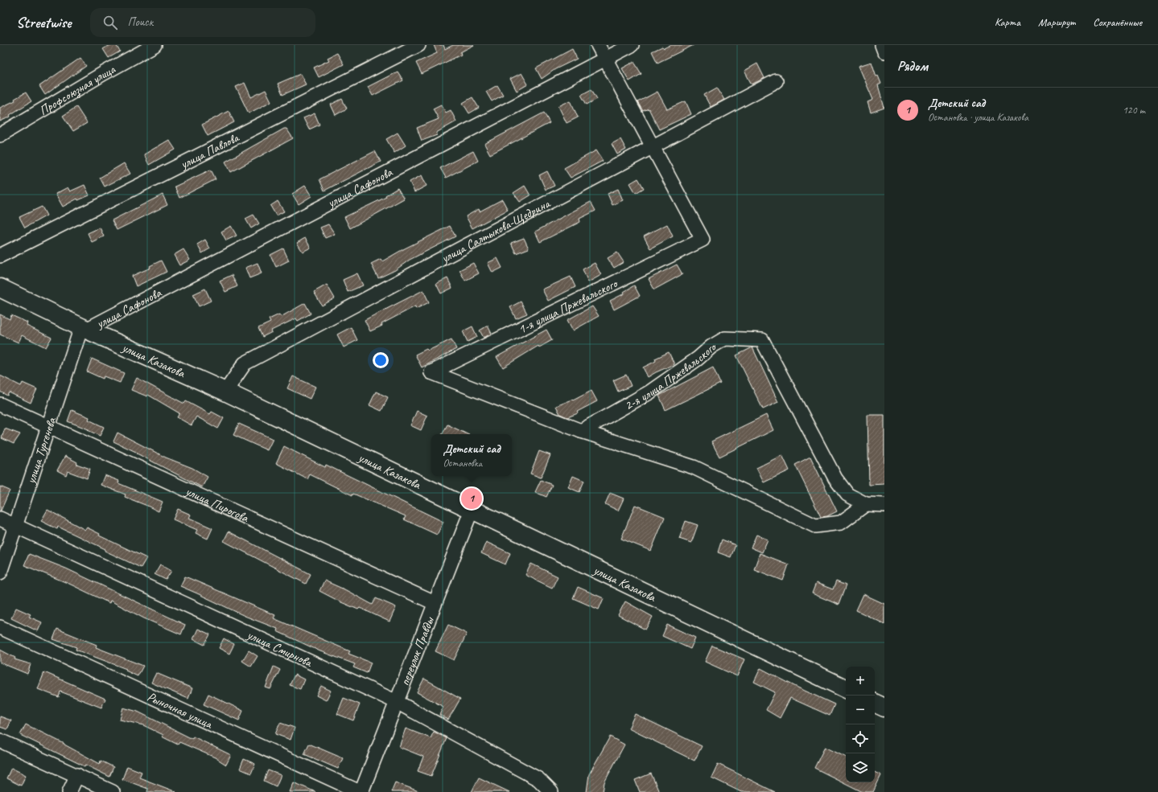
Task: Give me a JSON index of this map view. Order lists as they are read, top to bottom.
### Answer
{
  "streets": {
    "main road": ["улица Казакова"],
    "street": [
      "Профсоюзная улица",
      "улица Павлова",
      "улица Сафонова",
      "улица Салтыкова-Щедрина",
      "1-я улица Пржевальского",
      "2-я улица Пржевальского",
      "улица Тургенева",
      "улица Пирогова",
      "улица Смирнова",
      "переулок Правды",
      "Рыночная улица"
    ]
  },
  "crossings": [
    ["улица Сафонова", "улица Казакова"],
    ["улица Сафонова", "улица Тургенева"],
    ["улица Салтыкова-Щедрина", "1-я улица Пржевальского"],
    ["улица Салтыкова-Щедрина", "улица Казакова"],
    ["1-я улица Пржевальского", "2-я улица Пржевальского"],
    ["улица Казакова", "улица Тургенева"],
    ["улица Казакова", "переулок Правды"],
    ["улица Тургенева", "улица Пирогова"],
    ["улица Тургенева", "улица Смирнова"],
    ["улица Пирогова", "переулок Правды"],
    ["улица Смирнова", "переулок Правды"],
    ["переулок Правды", "Рыночная улица"]
  ],
  "page": {
    "header": "Streetwise",
    "search": "Поиск",
    "nav": ["Карта", "Маршрут", "Сохранённые"],
    "heading": "Рядом",
    "list": [
      {
        "mark": "1",
        "name": "Детский сад",
        "note": "Остановка · улица Казакова",
        "value": "120 m"
      }
    ],
    "popup": ["Детский сад", "Остановка"],
    "pins": "1",
    "map_buttons": ["+", "−"]
  }
}
